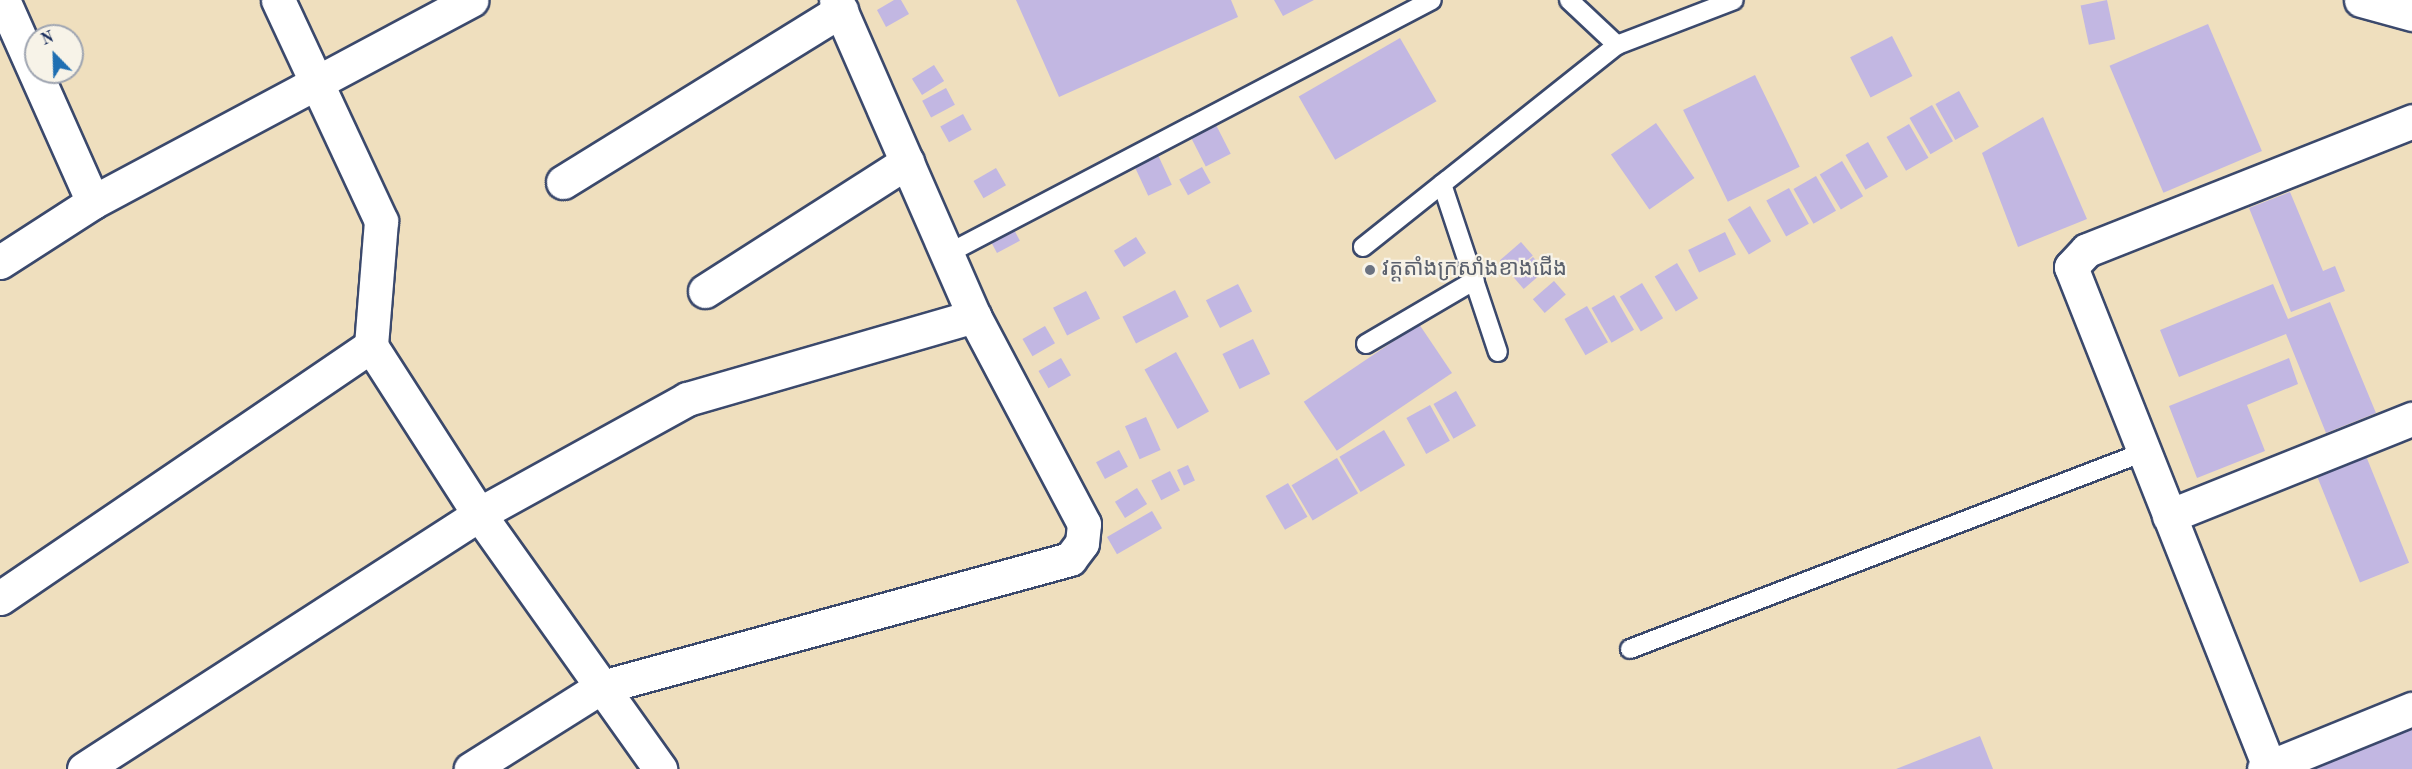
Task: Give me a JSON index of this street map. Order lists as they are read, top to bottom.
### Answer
{
  "places": ["វត្តតាំងក្រសាំងខាងជើង"],
  "north": "top left"
}
